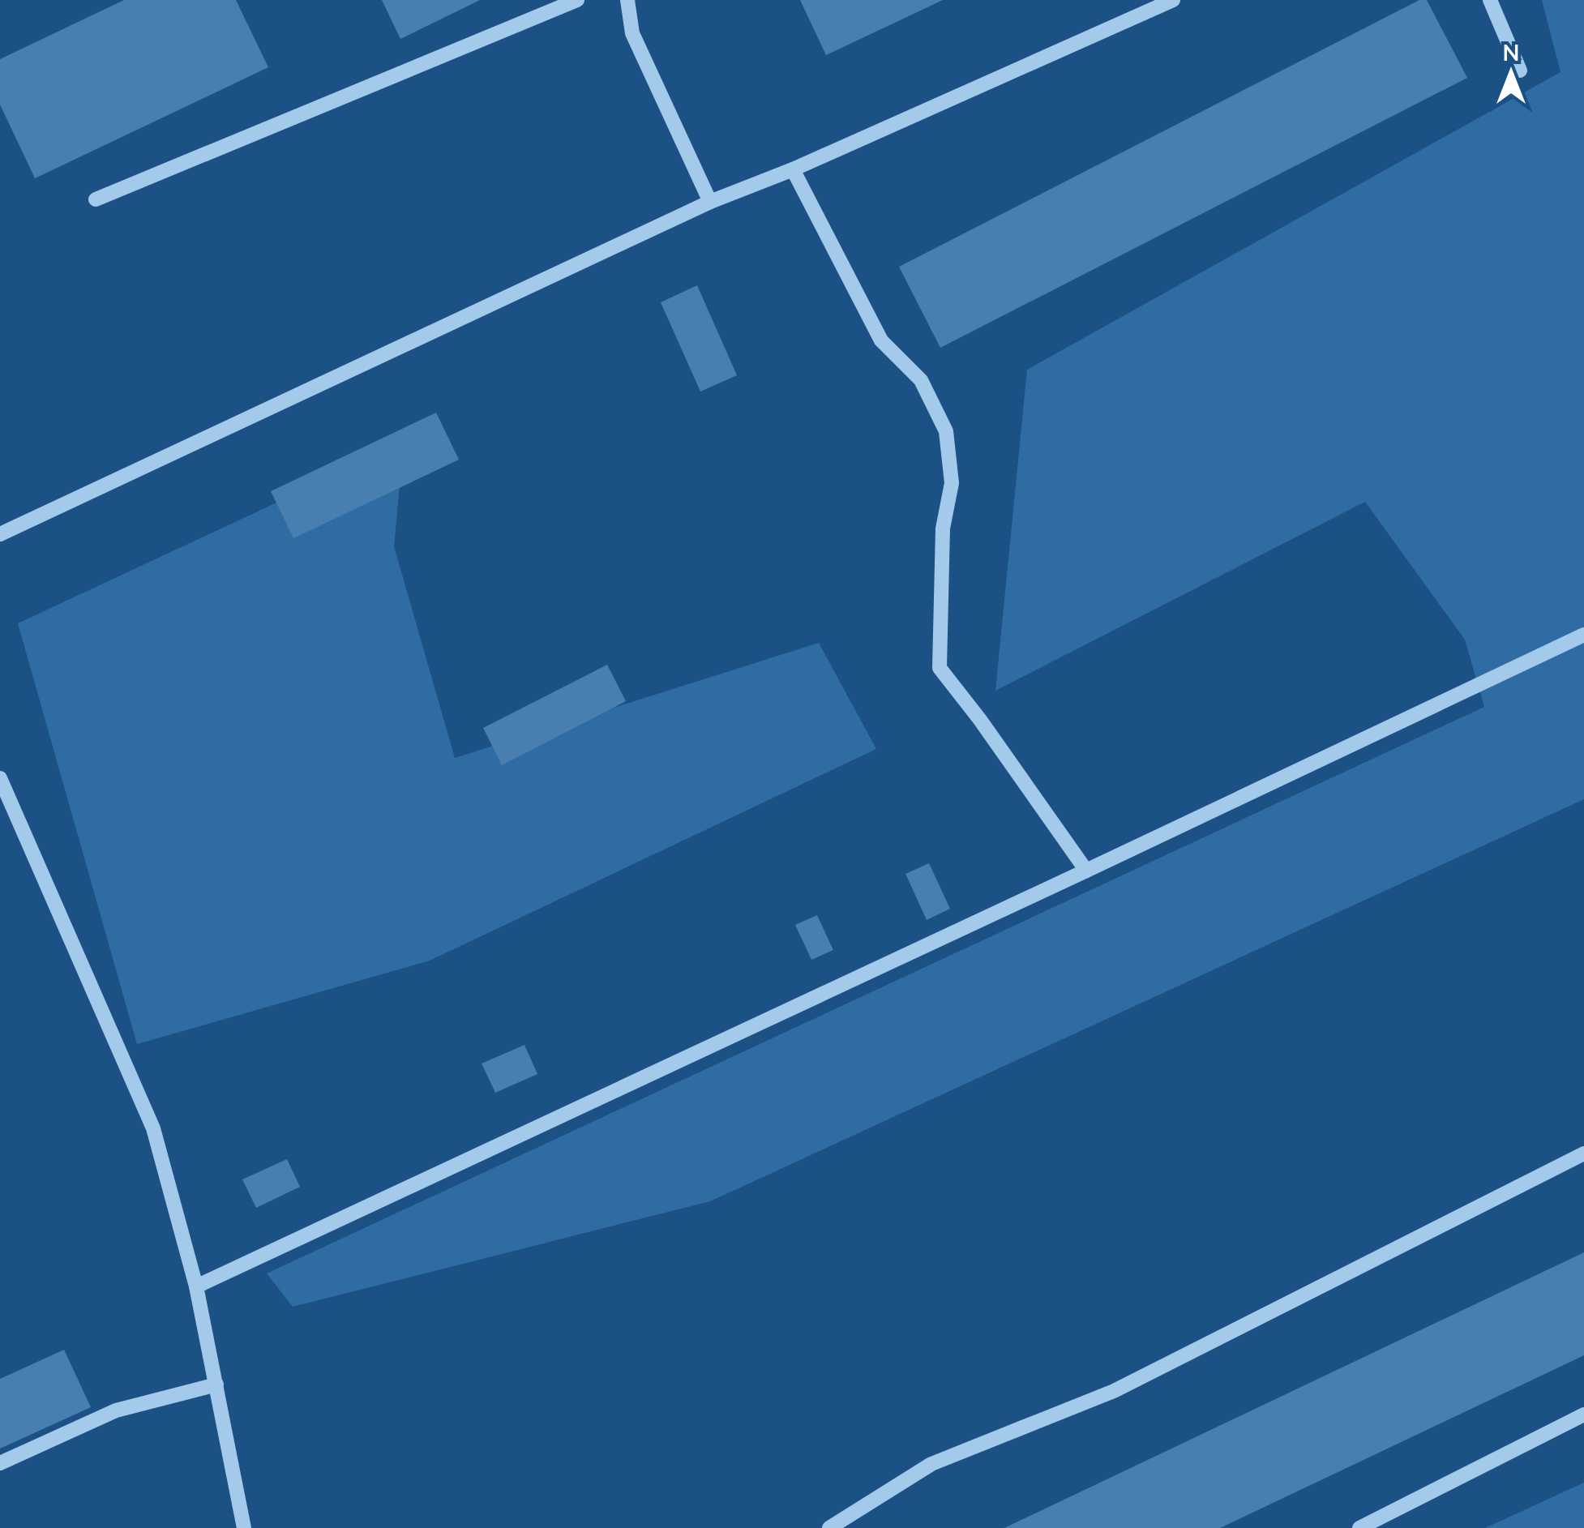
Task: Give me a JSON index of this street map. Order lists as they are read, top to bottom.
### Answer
{
  "north": "top"
}
